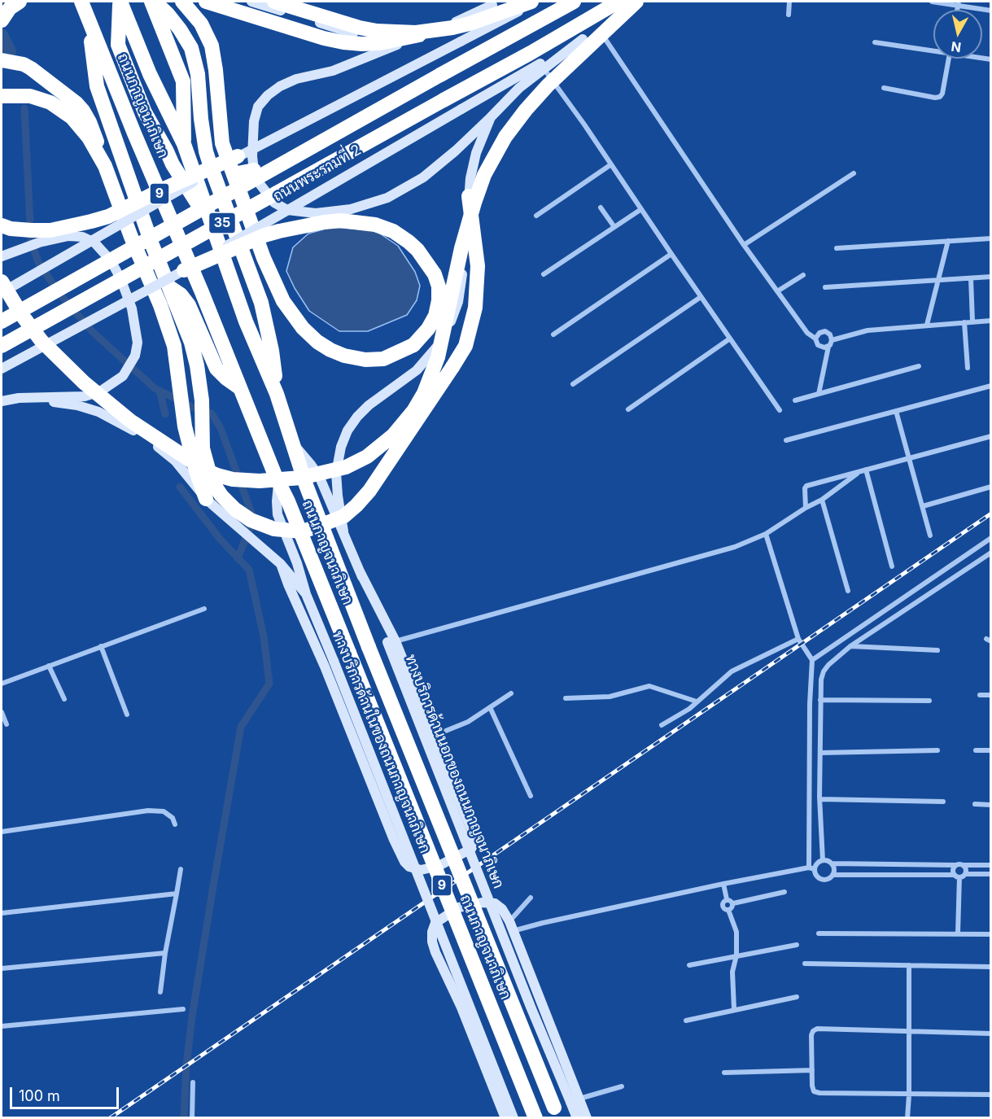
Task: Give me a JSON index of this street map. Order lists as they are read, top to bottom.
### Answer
{
  "streets": {
    "highway": [
      "ถนนกาญจนาภิเษก",
      "ถนนพระรามที่ 2",
      "9",
      "35"
    ],
    "main road": ["ทางบริการด้านในของถนนกาญจนาภิเษก", "ทางบริการด้านนอกของถนนกาญจนาภิเษก"]
  },
  "crossings": [
    ["ถนนกาญจนาภิเษก", "ทางบริการด้านในของถนนกาญจนาภิเษก"],
    ["ถนนกาญจนาภิเษก", "ทางบริการด้านนอกของถนนกาญจนาภิเษก"]
  ],
  "scale_bar": "100 m",
  "north": "bottom"
}
